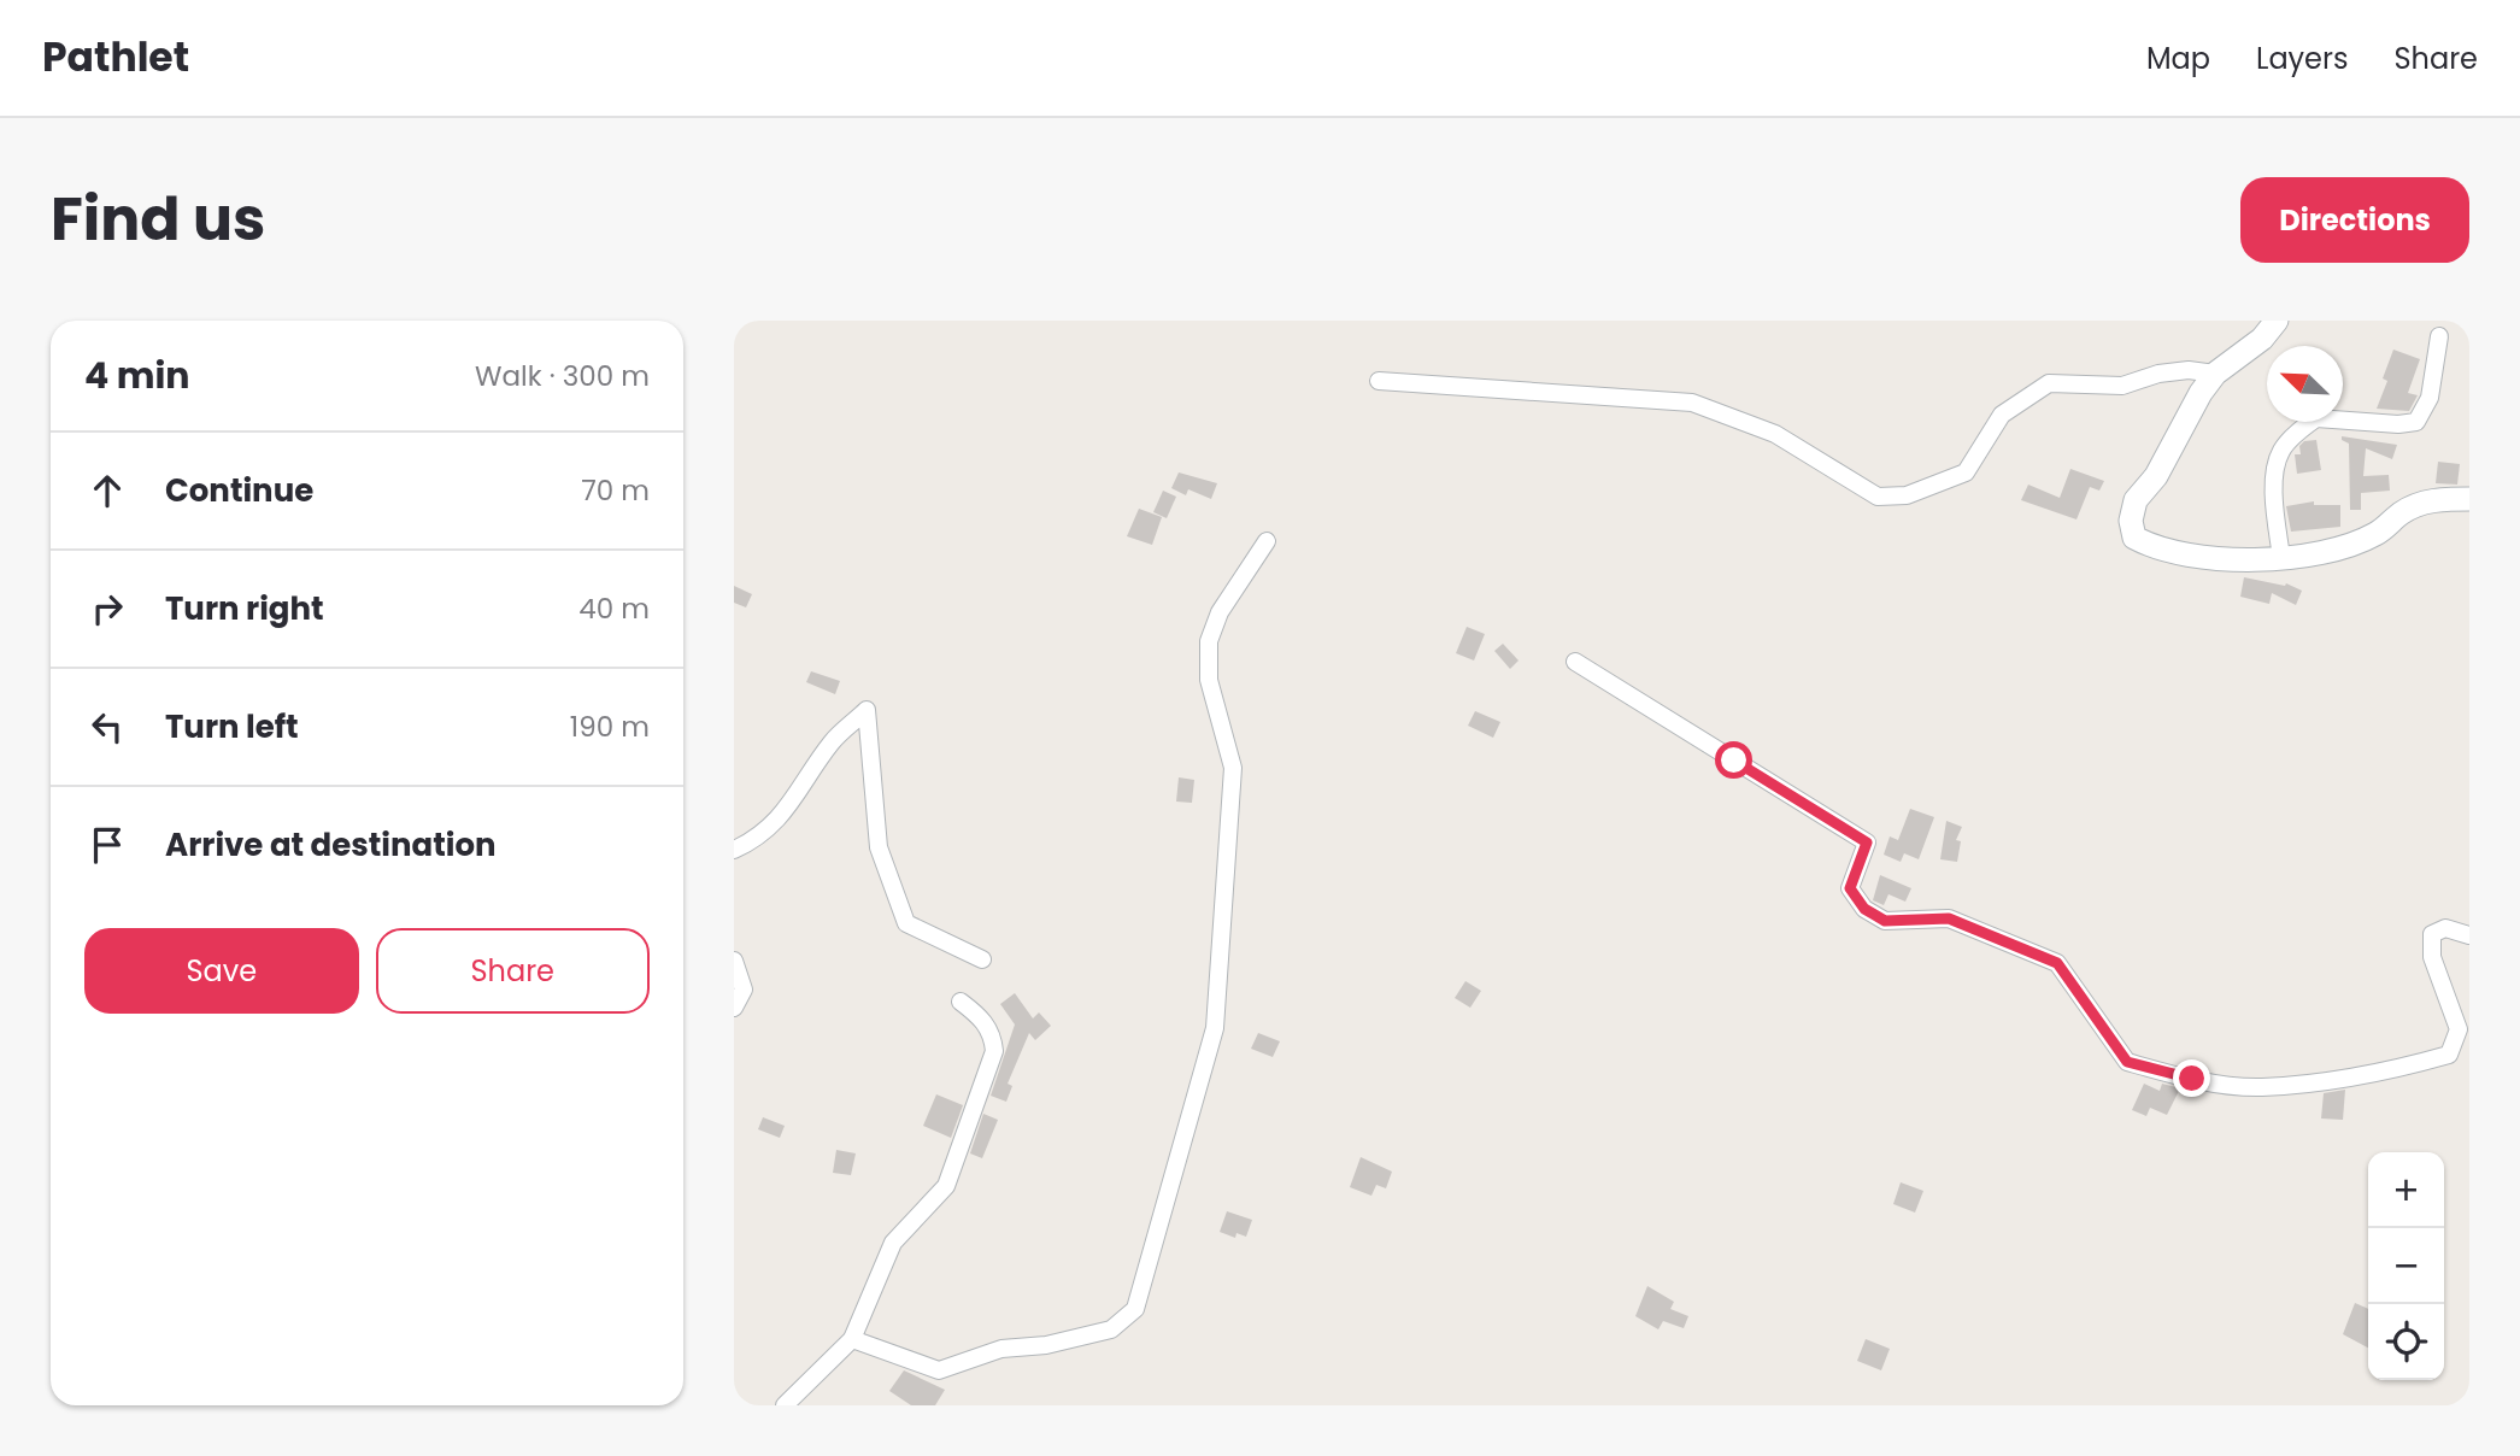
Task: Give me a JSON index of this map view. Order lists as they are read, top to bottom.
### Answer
{
  "north": "top left",
  "page": {
    "header": "Pathlet",
    "nav": ["Map", "Layers", "Share"],
    "title": "Find us",
    "buttons": [
      "Directions",
      ["Save", "Share"]
    ],
    "heading": ["4 min", "Walk · 300 m"],
    "list": [
      ["Continue", "70 m"],
      ["Turn right", "40 m"],
      ["Turn left", "190 m"],
      "Arrive at destination"
    ],
    "map_buttons": ["+", "−"]
  }
}
